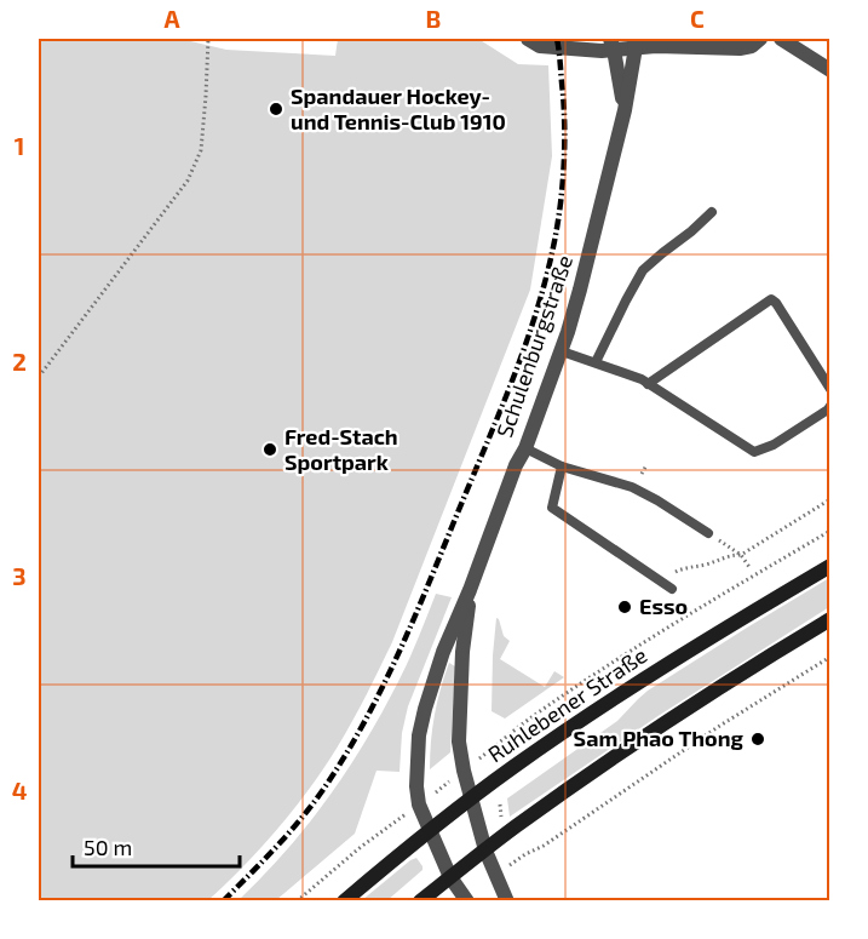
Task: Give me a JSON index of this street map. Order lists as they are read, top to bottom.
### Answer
{
  "streets": {
    "main road": ["Ruhlebener Straße"],
    "street": ["Schulenburgstraße"]
  },
  "crossings": [
    ["Schulenburgstraße", "Ruhlebener Straße"]
  ],
  "places": [
    "Spandauer Hockey- und Tennis-Club 1910",
    "Fred-Stach Sportpark",
    "Esso",
    "Sam Phao Thong"
  ],
  "scale_bar": "50 m",
  "grid": {
    "columns": ["A", "B", "C"],
    "rows": [
      "1",
      "2",
      "3",
      "4"
    ]
  }
}
